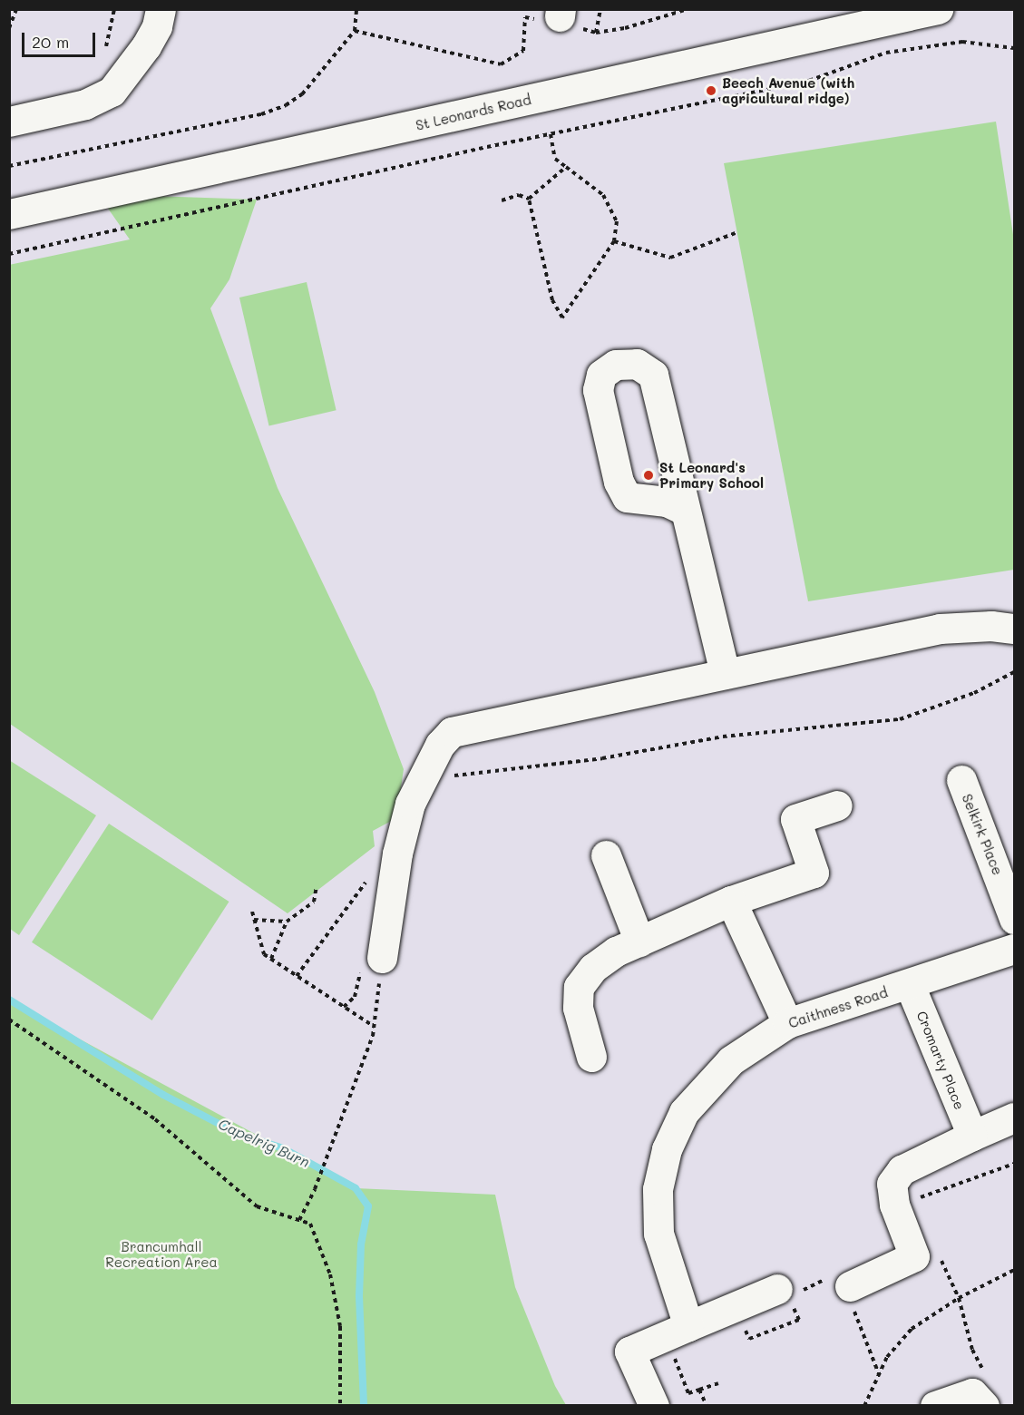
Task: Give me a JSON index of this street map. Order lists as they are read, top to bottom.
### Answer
{
  "streets": {
    "street": [
      "St Leonards Road",
      "Selkirk Place",
      "Caithness Road",
      "Cromarty Place"
    ]
  },
  "crossings": [
    ["Caithness Road", "Cromarty Place"]
  ],
  "water": ["Capelrig Burn"],
  "parks": ["Brancumhall Recreation Area"],
  "places": ["Beech Avenue (with agricultural ridge)", "St Leonard's Primary School"],
  "scale_bar": "20 m"
}
